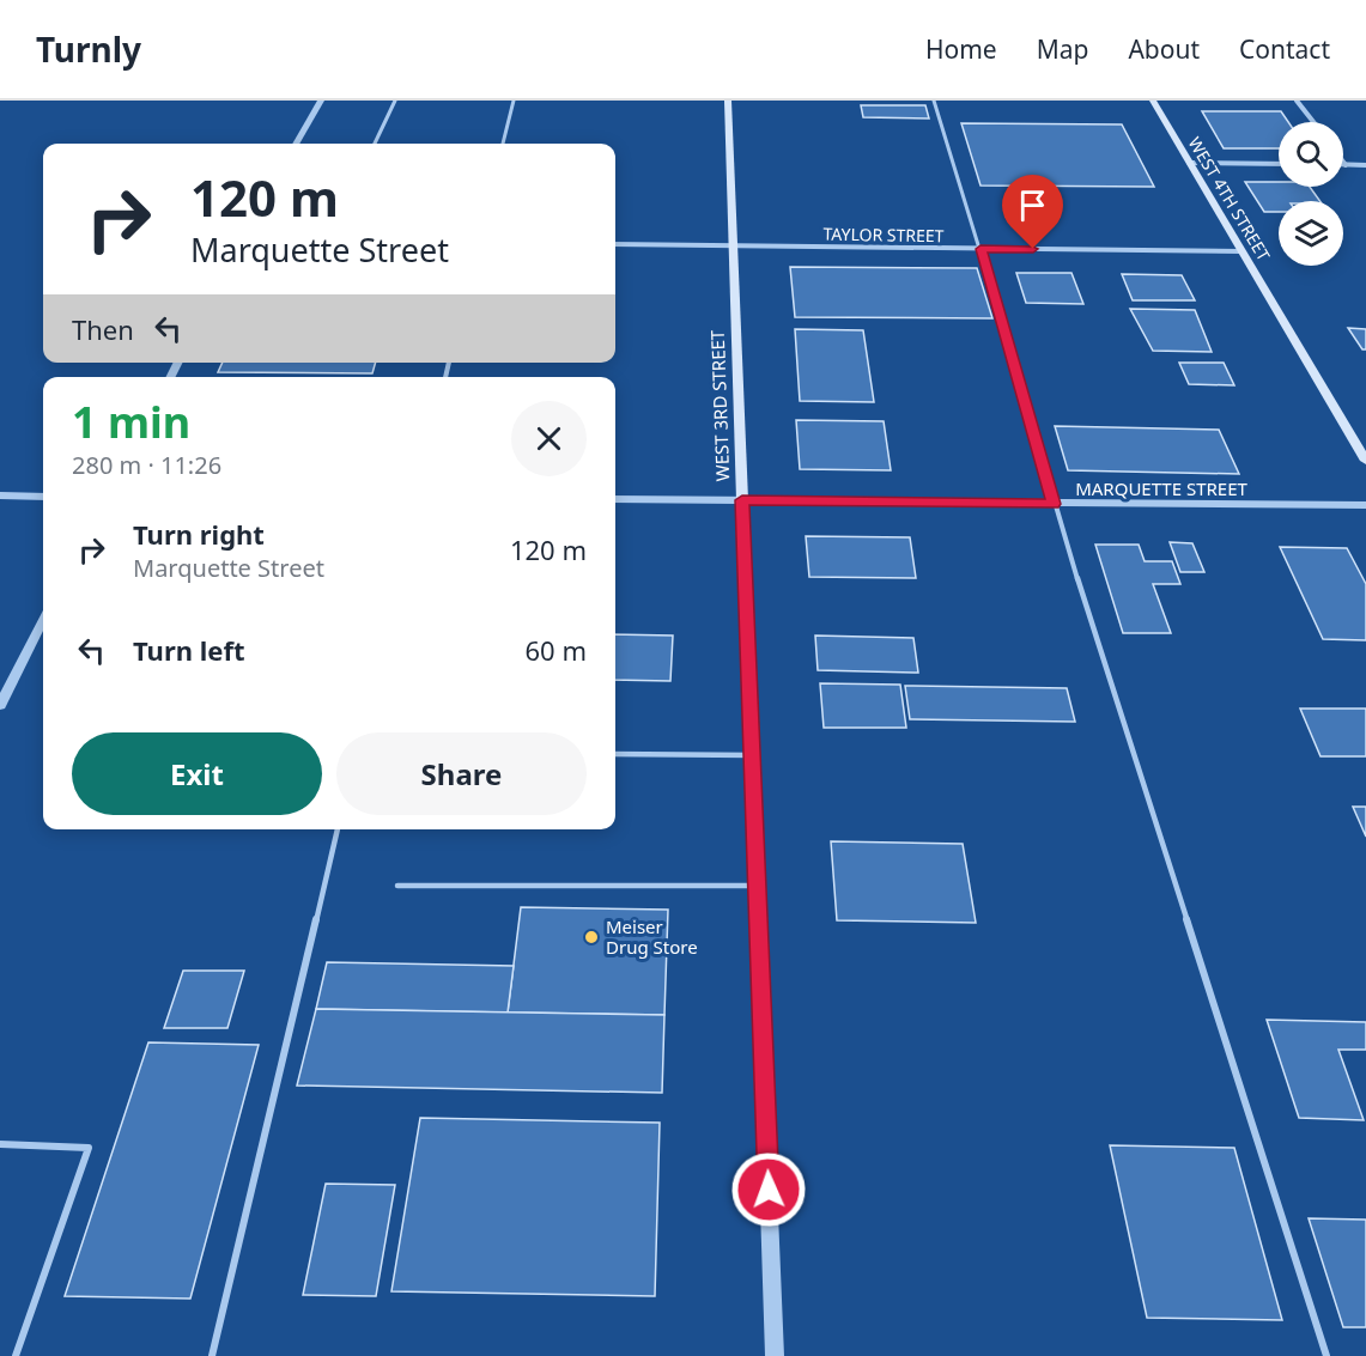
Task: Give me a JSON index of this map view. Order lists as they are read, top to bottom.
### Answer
{
  "streets": {
    "main road": ["WEST 4TH STREET", "WEST 3RD STREET"],
    "street": ["TAYLOR STREET", "MARQUETTE STREET"]
  },
  "crossings": [
    ["WEST 4TH STREET", "TAYLOR STREET"],
    ["TAYLOR STREET", "WEST 3RD STREET"],
    ["WEST 3RD STREET", "MARQUETTE STREET"]
  ],
  "places": ["Meiser Drug Store"],
  "page": {
    "header": "Turnly",
    "nav": [
      "Home",
      "Map",
      "About",
      "Contact"
    ],
    "turn": ["120 m", "Marquette Street"],
    "then": "Then",
    "heading": ["1 min", "280 m · 11:26"],
    "list": [
      {
        "name": "Turn right",
        "note": "Marquette Street",
        "value": "120 m"
      },
      {
        "name": "Turn left",
        "value": "60 m"
      }
    ],
    "buttons": ["Exit", "Share"]
  }
}
